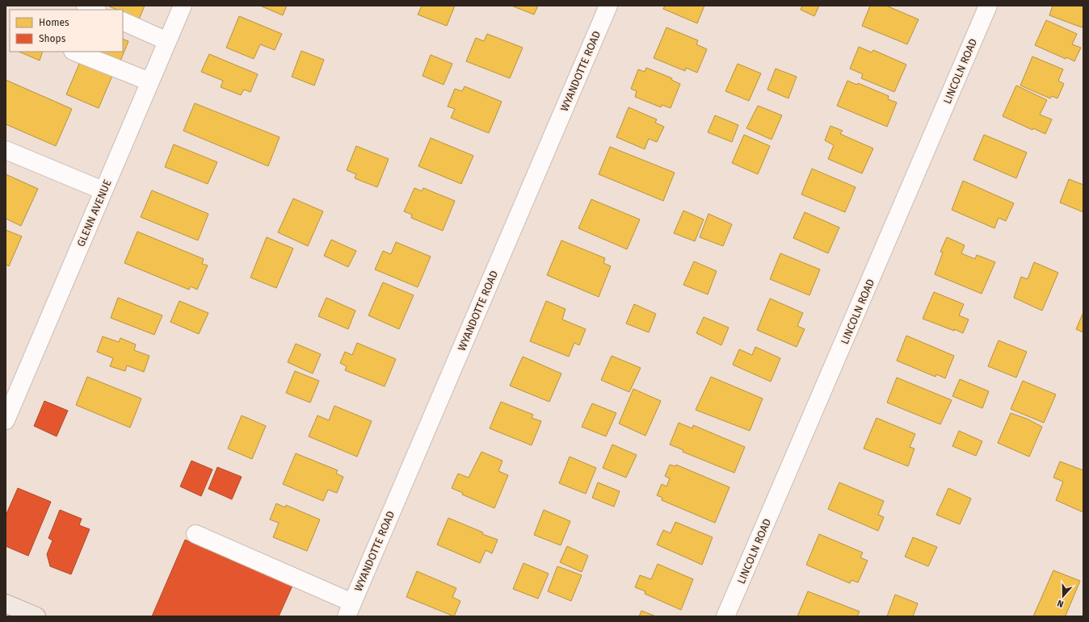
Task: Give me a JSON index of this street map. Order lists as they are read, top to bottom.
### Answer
{
  "streets": {
    "street": ["WYANDOTTE ROAD", "LINCOLN ROAD", "GLENN AVENUE"]
  },
  "legend": ["Homes", "Shops"],
  "north": "bottom"
}
